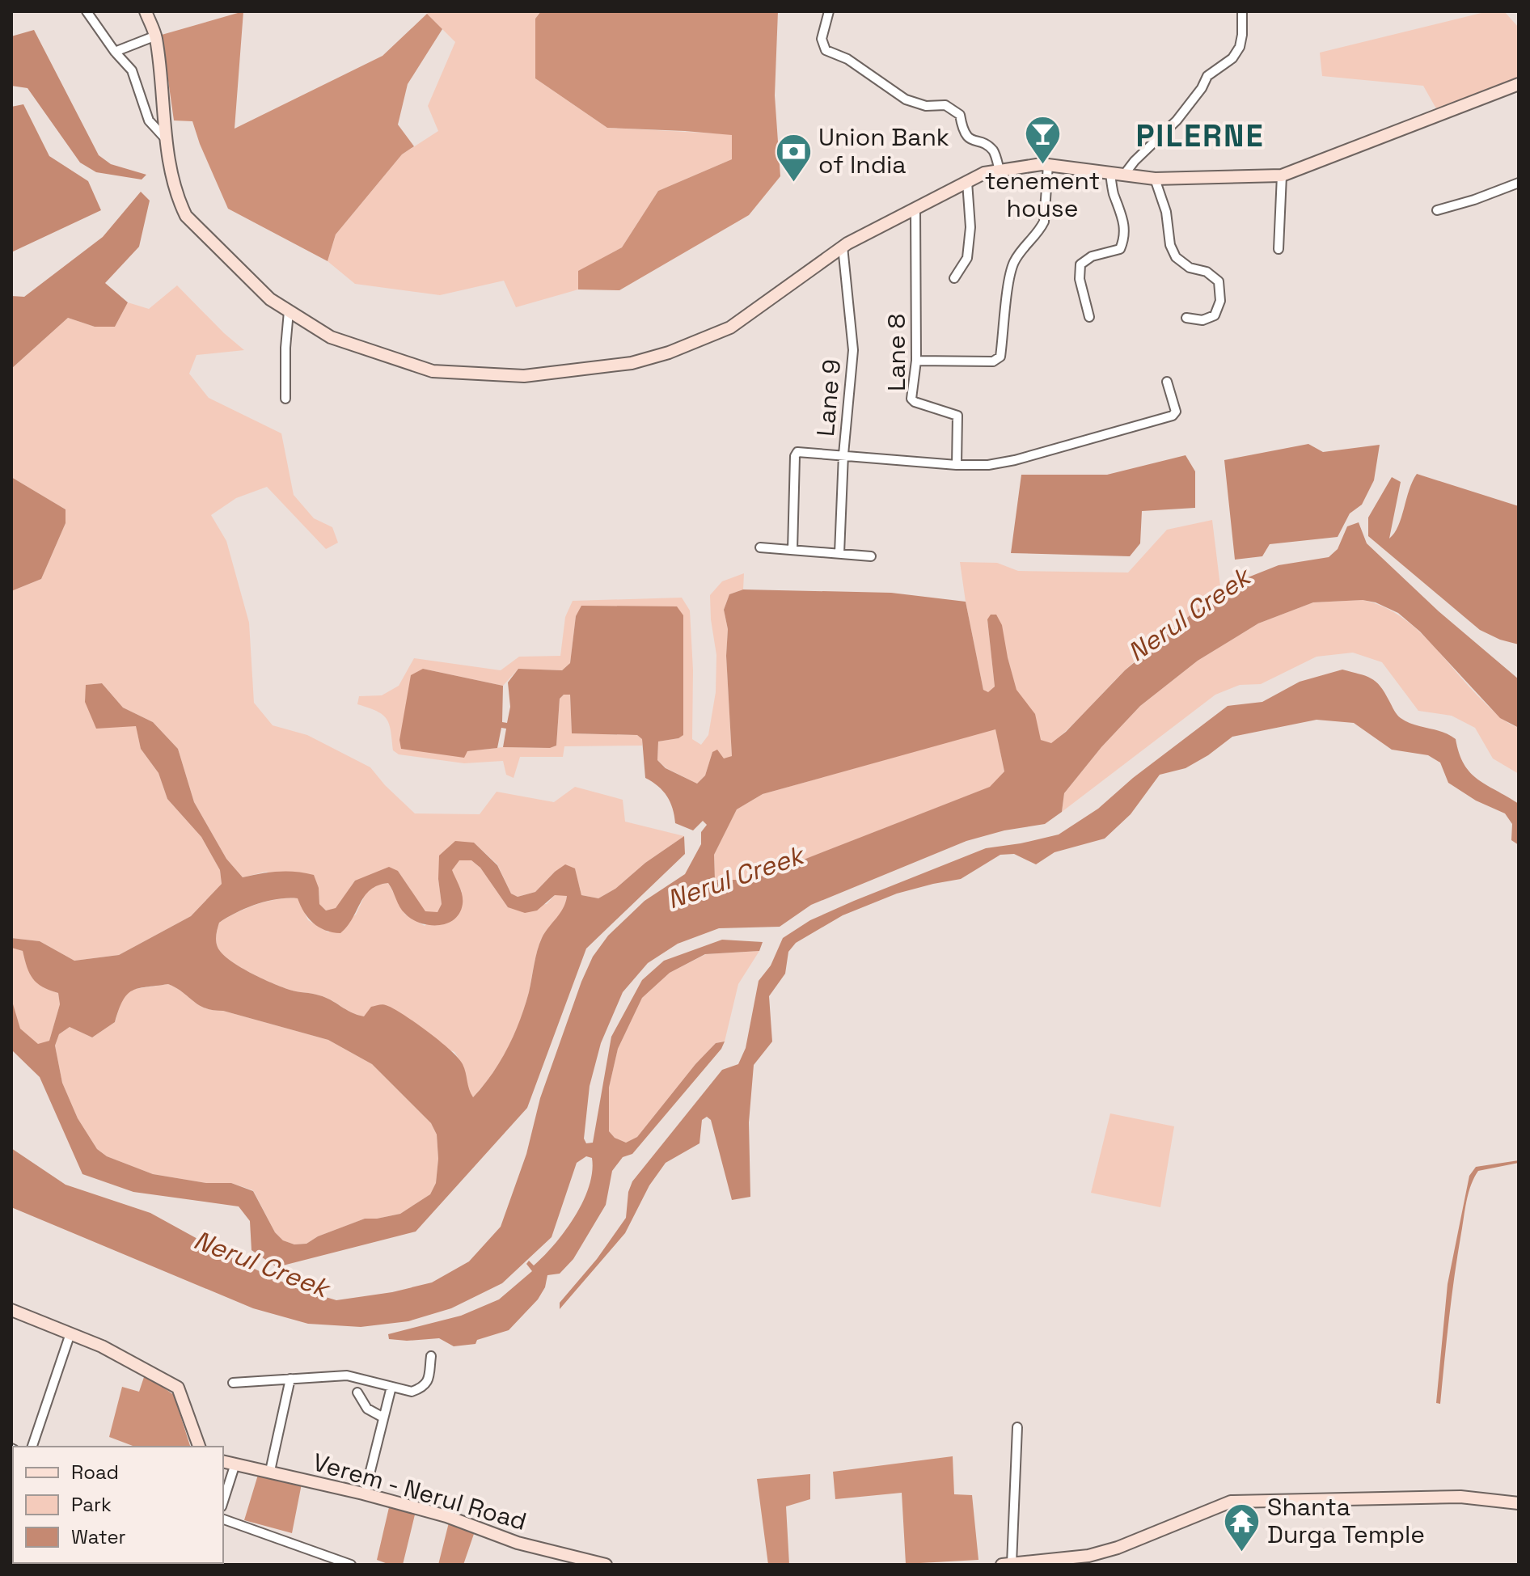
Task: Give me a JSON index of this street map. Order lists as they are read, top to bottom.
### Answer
{
  "streets": {
    "main road": ["Verem - Nerul Road"],
    "street": ["Lane 8", "Lane 9"]
  },
  "districts": ["PILERNE"],
  "water": ["Nerul Creek"],
  "places": {
    "bar": ["tenement house"],
    "bank": ["Union Bank of India"],
    "temple": ["Shanta Durga Temple"]
  },
  "legend": ["Road", "Park", "Water"]
}
